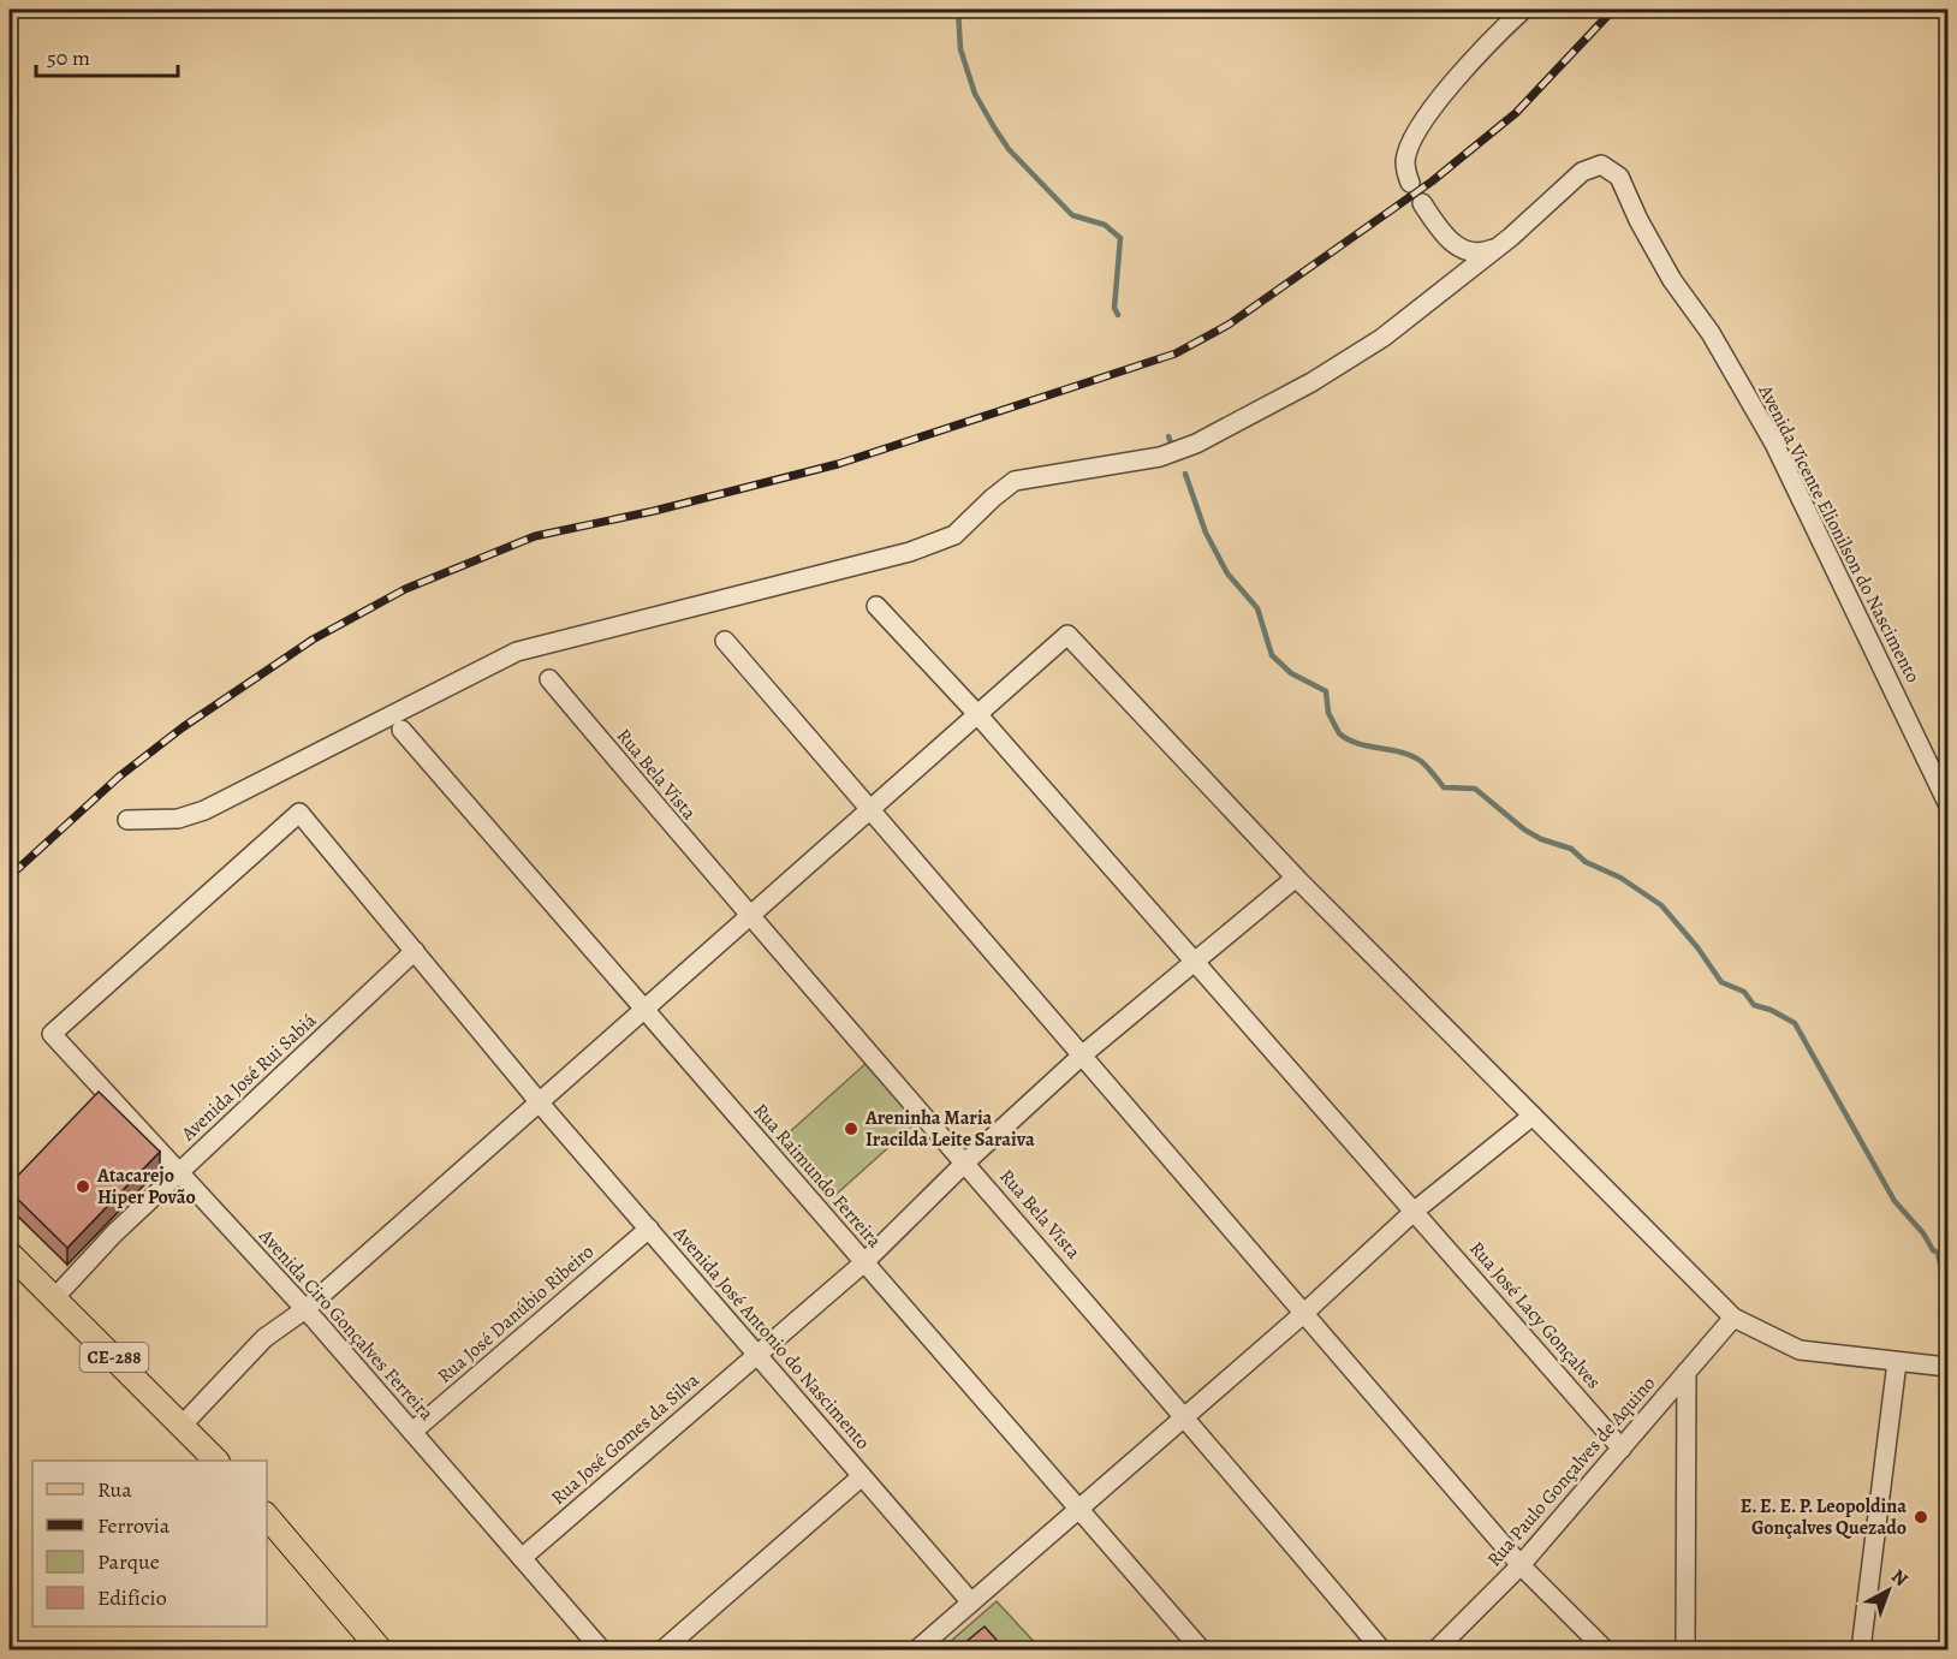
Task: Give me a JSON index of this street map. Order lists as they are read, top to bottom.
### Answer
{
  "streets": {
    "main road": ["CE-288"],
    "street": [
      "Avenida Vicente Elionilson do Nascimento",
      "Rua Bela Vista",
      "Avenida José Rui Sabiá",
      "Rua Raimundo Ferreira",
      "Rua José Danúbio Ribeiro",
      "Rua José Lacy Gonçalves",
      "Avenida Ciro Gonçalves Ferreira",
      "Avenida José Antonio do Nascimento",
      "Rua José Gomes da Silva",
      "Rua Paulo Gonçalves de Aquino"
    ]
  },
  "crossings": [
    ["Rua Bela Vista", "Rua José Gomes da Silva"],
    ["Avenida José Rui Sabiá", "Avenida Ciro Gonçalves Ferreira"],
    ["Avenida José Rui Sabiá", "Avenida José Antonio do Nascimento"],
    ["Avenida José Rui Sabiá", "CE-288"],
    ["Rua Raimundo Ferreira", "Rua José Gomes da Silva"],
    ["Rua José Danúbio Ribeiro", "Avenida Ciro Gonçalves Ferreira"],
    ["Rua José Danúbio Ribeiro", "Avenida José Antonio do Nascimento"],
    ["Rua José Lacy Gonçalves", "Rua José Gomes da Silva"],
    ["Rua José Lacy Gonçalves", "Rua Paulo Gonçalves de Aquino"],
    ["Avenida Ciro Gonçalves Ferreira", "Avenida José Antonio do Nascimento"],
    ["Avenida Ciro Gonçalves Ferreira", "Rua José Gomes da Silva"],
    ["Avenida José Antonio do Nascimento", "Rua José Gomes da Silva"]
  ],
  "places": ["Areninha Maria Iracilda Leite Saraiva", "Atacarejo Hiper Povão", "E. E. E. P. Leopoldina Gonçalves Quezado"],
  "legend": [
    "Rua",
    "Ferrovia",
    "Parque",
    "Edifício"
  ],
  "scale_bar": "50 m",
  "north": "top right"
}
